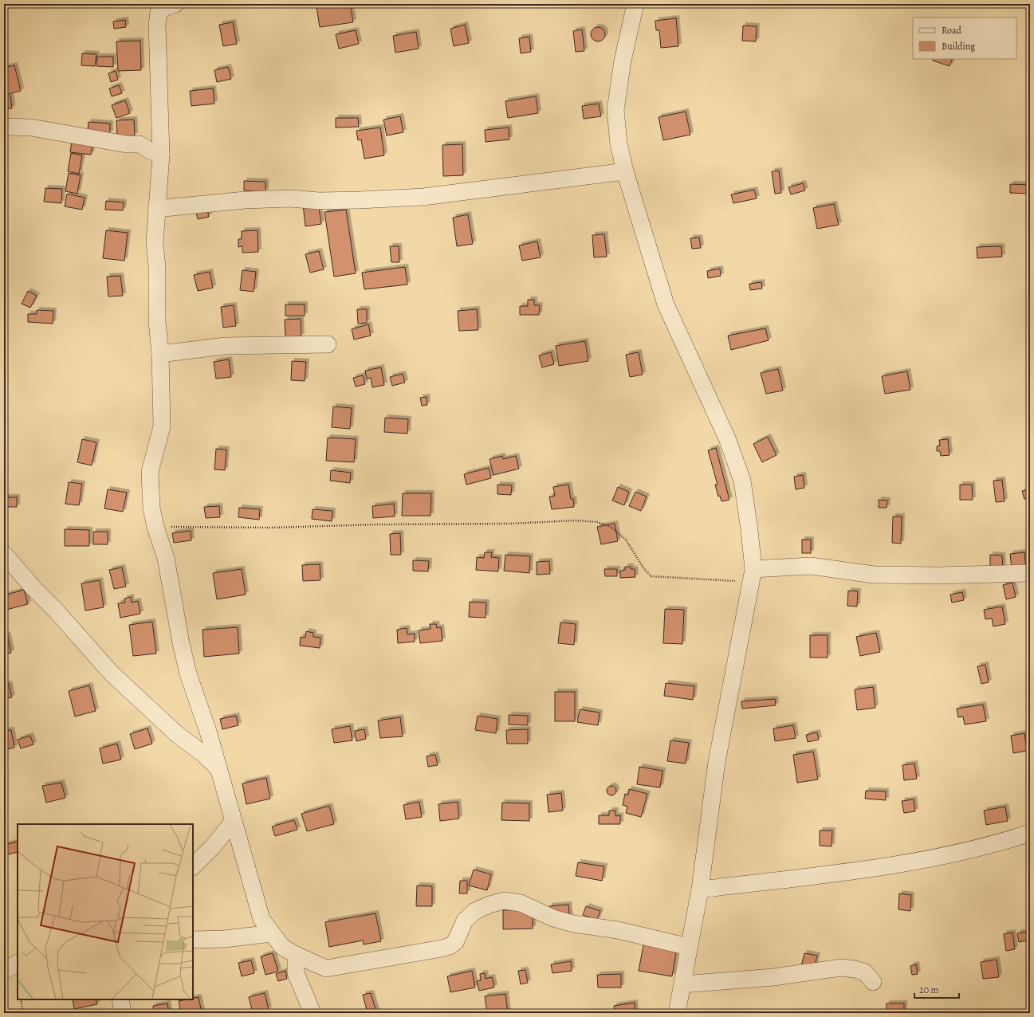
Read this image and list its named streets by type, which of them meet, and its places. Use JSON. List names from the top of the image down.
{
  "legend": ["Road", "Building"],
  "scale_bar": "20 m"
}
